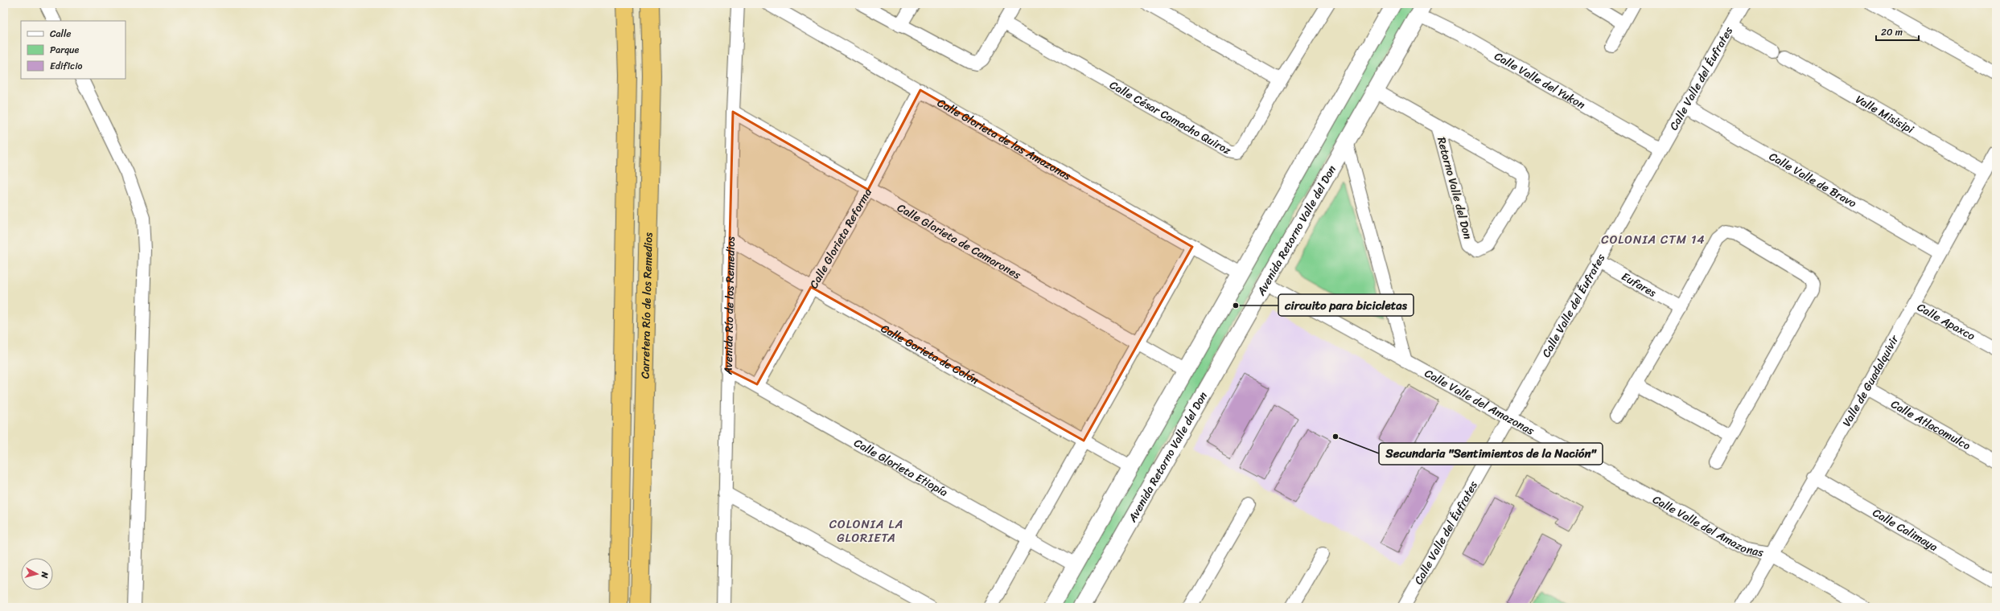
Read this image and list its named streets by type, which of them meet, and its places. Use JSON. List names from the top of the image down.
{
  "streets": {
    "highway": ["Carretera Río de los Remedios"],
    "street": [
      "Calle Valle del Éufrates",
      "Calle Valle del Yukon",
      "Valle Misisipi",
      "Calle César Camacho Quiroz",
      "Calle Glorieta de las Amazonas",
      "Calle Valle de Bravo",
      "Retorno Valle del Don",
      "Avenida Retorno Valle del Don",
      "Calle Glorieta Reforma",
      "Calle Glorieta de Camarones",
      "Eufares",
      "Avenida Río de los Remedios",
      "Calle Apaxco",
      "Calle Gorieta de Colón",
      "Valle de Guadalquivir",
      "Calle Valle del Amazonas",
      "Calle Atlacomulco",
      "Calle Glorieta Etiopía",
      "Calle Calimaya"
    ]
  },
  "crossings": [
    ["Calle Valle del Éufrates", "Calle Valle del Yukon"],
    ["Calle Valle del Éufrates", "Calle Valle de Bravo"],
    ["Calle Valle del Éufrates", "Eufares"],
    ["Calle Valle del Éufrates", "Calle Valle del Amazonas"],
    ["Calle Valle del Yukon", "Avenida Retorno Valle del Don"],
    ["Valle Misisipi", "Valle de Guadalquivir"],
    ["Calle Glorieta de las Amazonas", "Calle Glorieta Reforma"],
    ["Calle Valle de Bravo", "Valle de Guadalquivir"],
    ["Retorno Valle del Don", "Avenida Retorno Valle del Don"],
    ["Avenida Retorno Valle del Don", "Calle Valle del Amazonas"],
    ["Calle Glorieta Reforma", "Calle Glorieta de Camarones"],
    ["Calle Glorieta Reforma", "Calle Gorieta de Colón"],
    ["Calle Glorieta Reforma", "Calle Glorieta Etiopía"],
    ["Calle Glorieta de Camarones", "Avenida Río de los Remedios"],
    ["Avenida Río de los Remedios", "Calle Gorieta de Colón"],
    ["Avenida Río de los Remedios", "Calle Glorieta Etiopía"],
    ["Calle Apaxco", "Valle de Guadalquivir"],
    ["Valle de Guadalquivir", "Calle Valle del Amazonas"],
    ["Valle de Guadalquivir", "Calle Atlacomulco"],
    ["Valle de Guadalquivir", "Calle Calimaya"]
  ],
  "districts": ["COLONIA CTM 14", "COLONIA LA GLORIETA"],
  "places": ["circuito para bicicletas", "Secundaria \"Sentimientos de la Nación\""],
  "legend": ["Calle", "Parque", "Edificio"],
  "scale_bar": "20 m",
  "north": "right"
}
